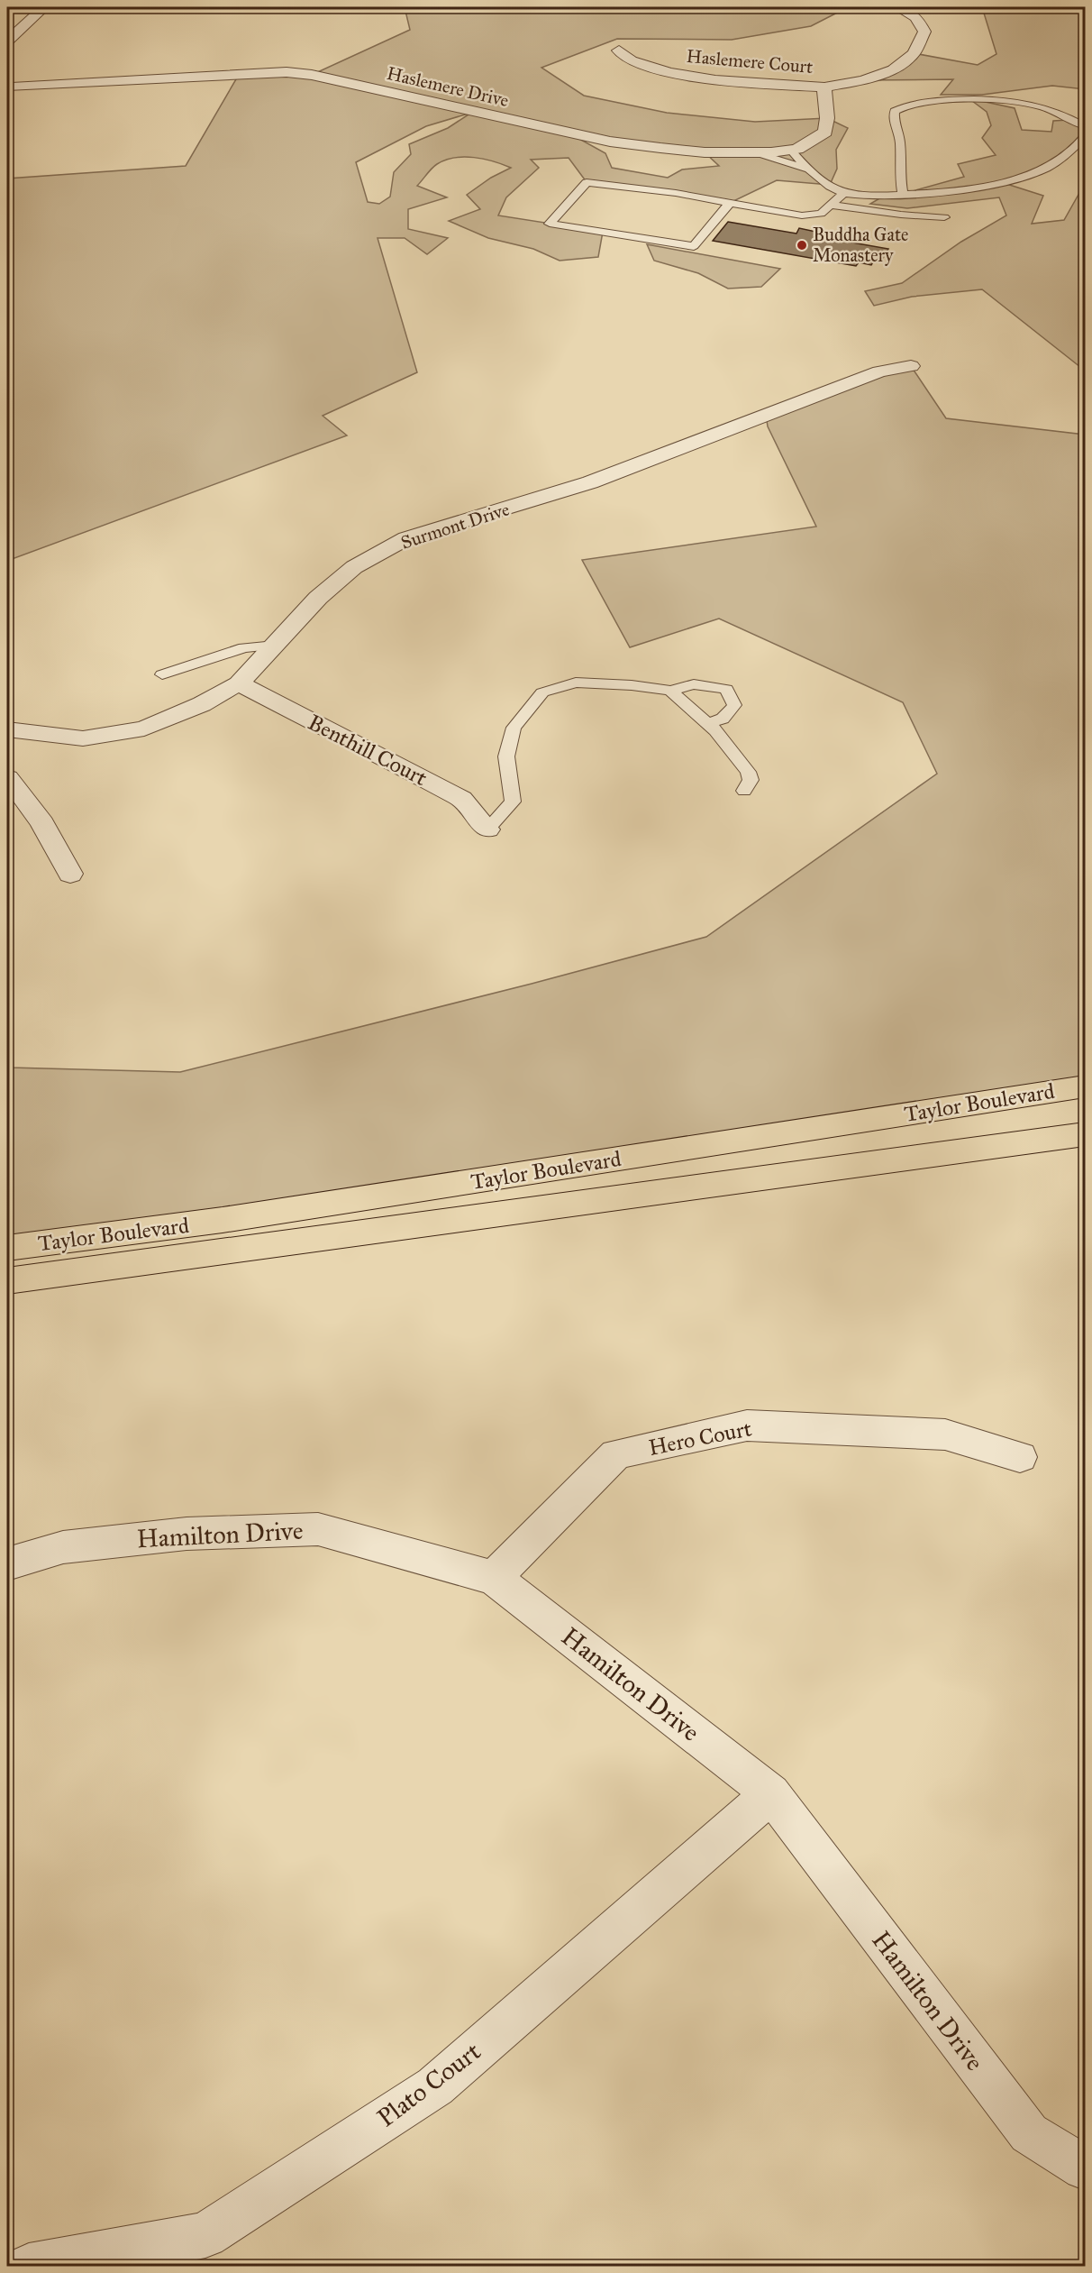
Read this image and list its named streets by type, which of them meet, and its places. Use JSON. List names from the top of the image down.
{
  "streets": {
    "main road": ["Taylor Boulevard"],
    "street": [
      "Haslemere Court",
      "Haslemere Drive",
      "Surmont Drive",
      "Benthill Court",
      "Hero Court",
      "Hamilton Drive",
      "Plato Court"
    ]
  },
  "crossings": [
    ["Haslemere Court", "Haslemere Drive"],
    ["Surmont Drive", "Benthill Court"],
    ["Hero Court", "Hamilton Drive"],
    ["Hamilton Drive", "Plato Court"]
  ],
  "places": ["Buddha Gate Monastery"]
}
